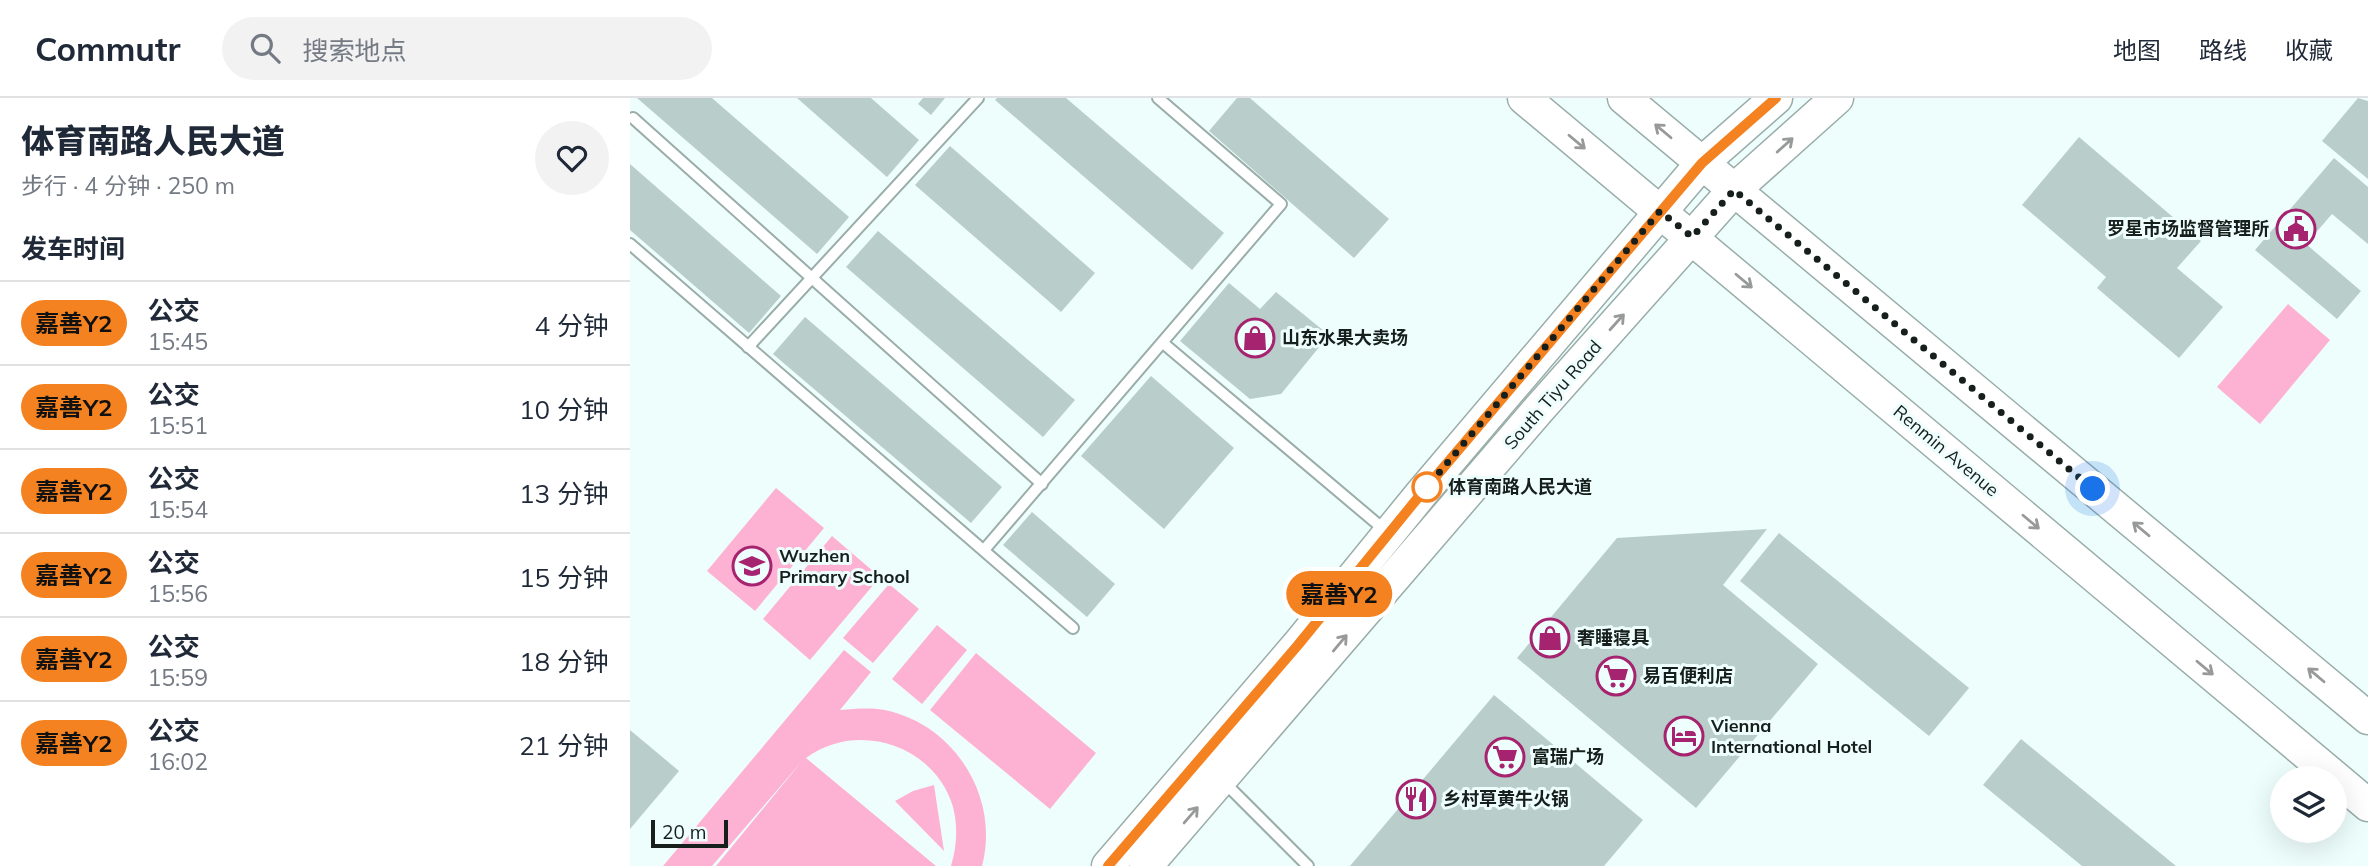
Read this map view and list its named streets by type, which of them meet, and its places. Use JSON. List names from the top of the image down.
{
  "streets": {
    "main road": ["South Tiyu Road", "Renmin Avenue"]
  },
  "crossings": [
    ["South Tiyu Road", "Renmin Avenue"]
  ],
  "places": {
    "public building": ["罗星市场监督管理所"],
    "shop": ["山东水果大卖场", "奢睡寝具"],
    "other": ["体育南路人民大道"],
    "school or university": ["Wuzhen Primary School"],
    "supermarket": ["易百便利店", "富瑞广场"],
    "hotel": ["Vienna International Hotel"],
    "restaurant": ["乡村草黄牛火锅"]
  },
  "lines": ["bus line 嘉善Y2"],
  "scale_bar": "20 m",
  "page": {
    "header": "Commutr",
    "search": "搜索地点",
    "nav": ["地图", "路线", "收藏"],
    "heading": [
      ["体育南路人民大道", "步行 · 4 分钟 · 250 m"],
      "发车时间"
    ],
    "on_map": "嘉善Y2",
    "list": [
      {
        "mark": "嘉善Y2",
        "name": "公交",
        "note": "15:45",
        "value": "4 分钟"
      },
      {
        "mark": "嘉善Y2",
        "name": "公交",
        "note": "15:51",
        "value": "10 分钟"
      },
      {
        "mark": "嘉善Y2",
        "name": "公交",
        "note": "15:54",
        "value": "13 分钟"
      },
      {
        "mark": "嘉善Y2",
        "name": "公交",
        "note": "15:56",
        "value": "15 分钟"
      },
      {
        "mark": "嘉善Y2",
        "name": "公交",
        "note": "15:59",
        "value": "18 分钟"
      },
      {
        "mark": "嘉善Y2",
        "name": "公交",
        "note": "16:02",
        "value": "21 分钟"
      }
    ],
    "scale": "20 m"
  }
}
